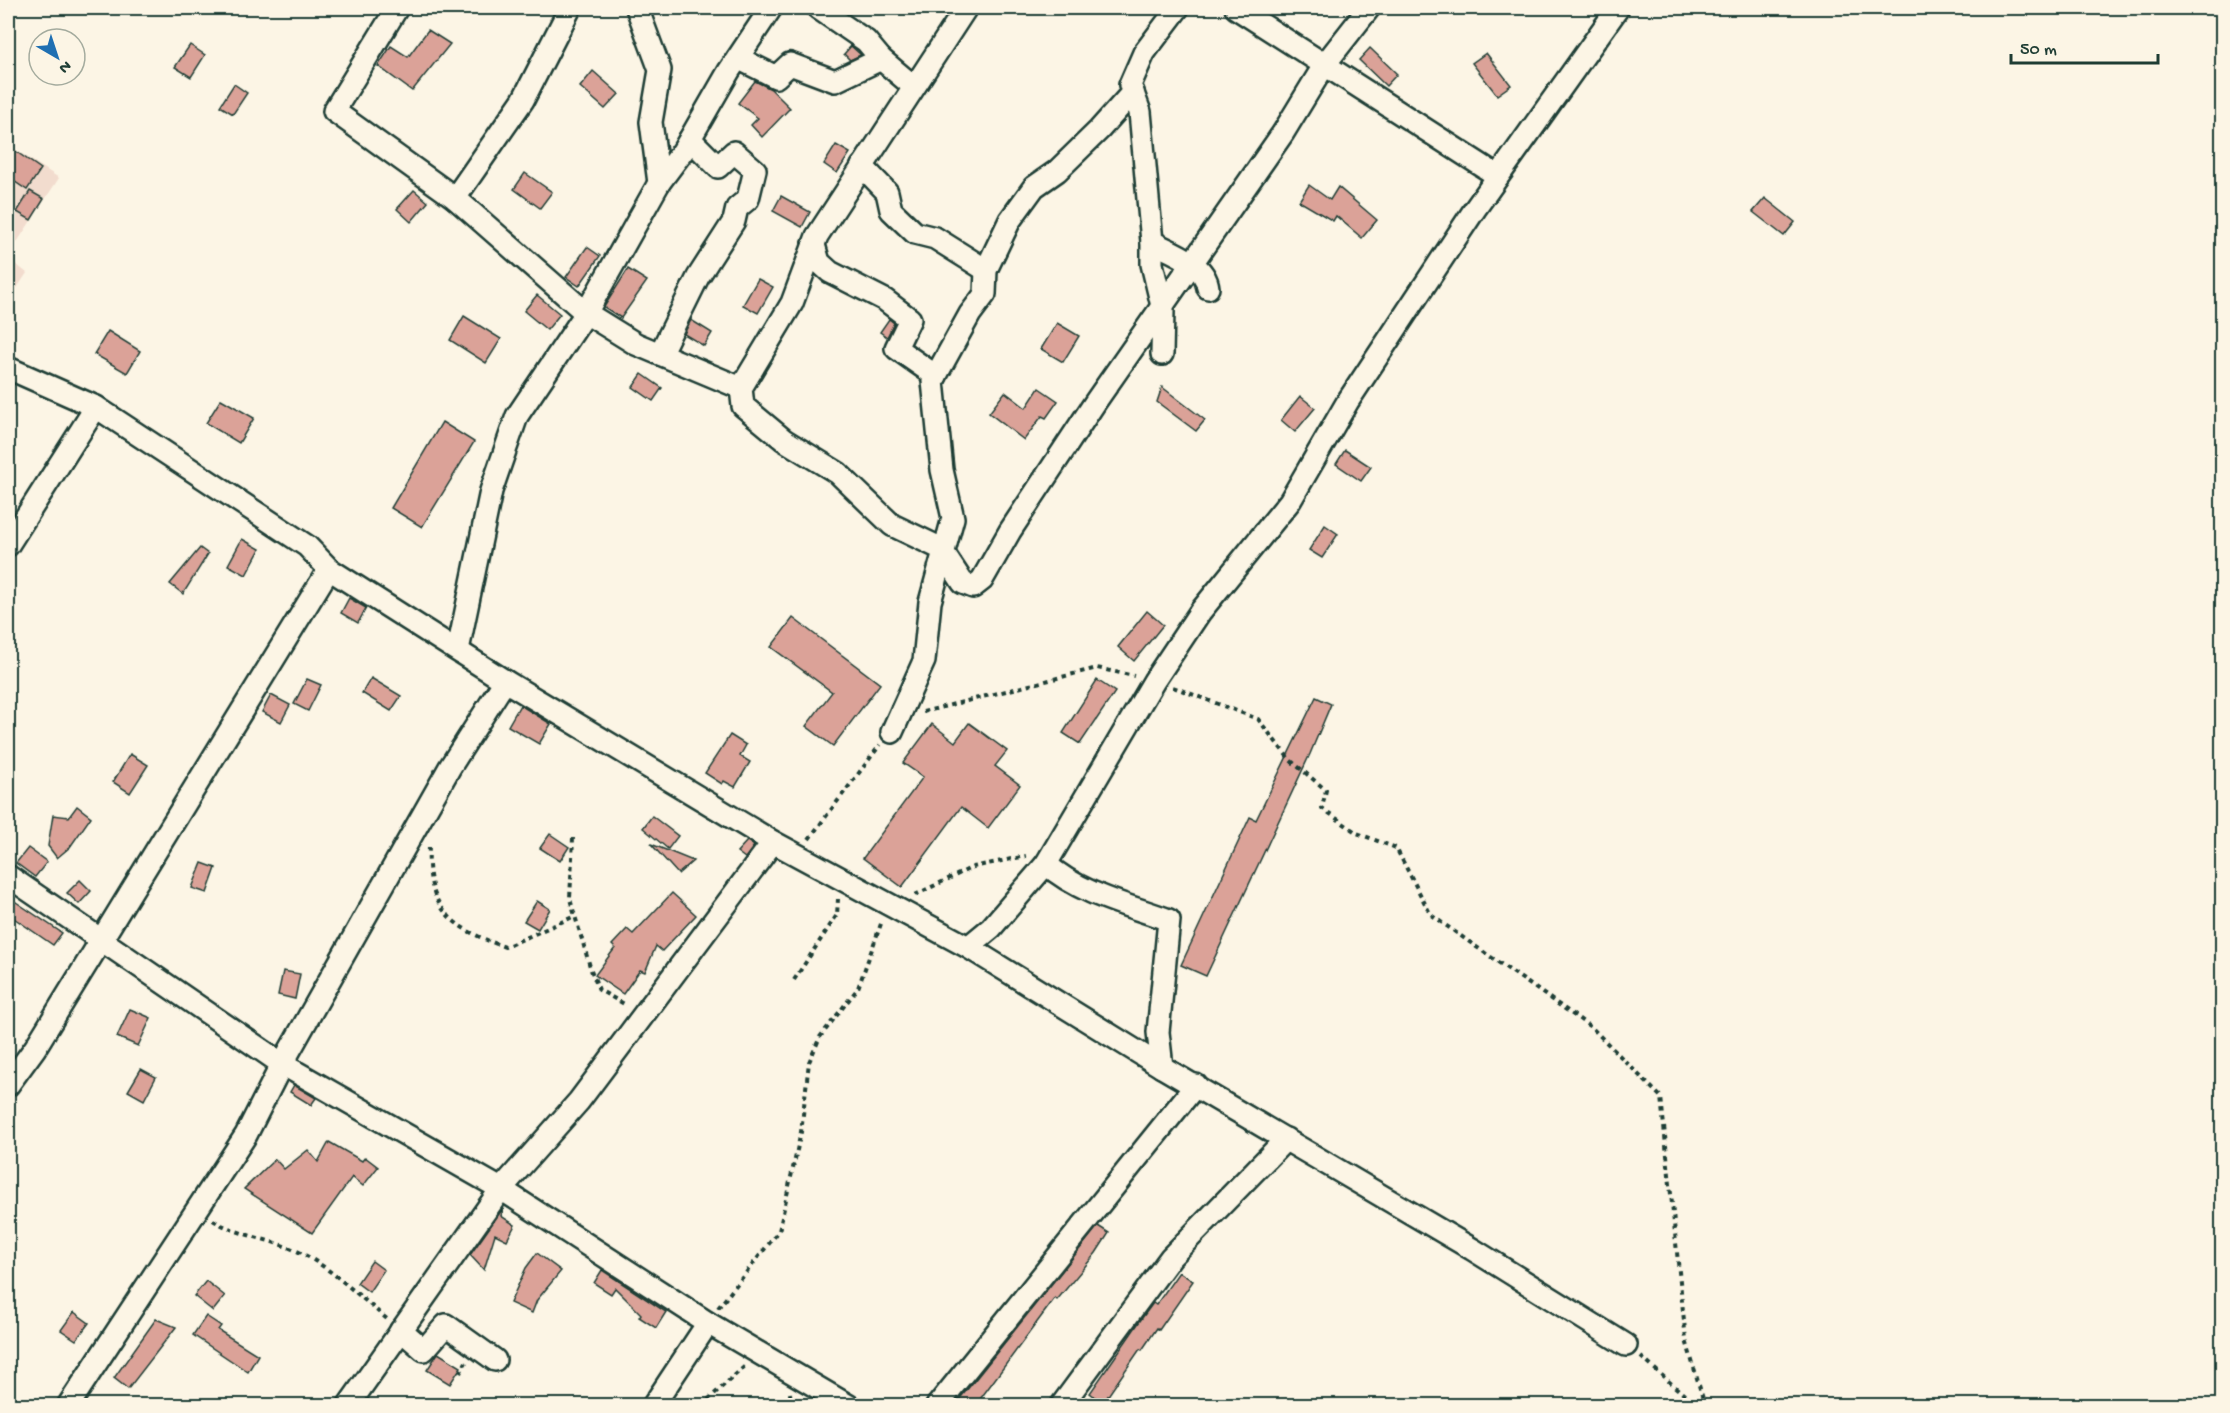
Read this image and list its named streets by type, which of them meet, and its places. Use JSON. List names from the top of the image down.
{
  "scale_bar": "50 m",
  "north": "bottom right"
}
